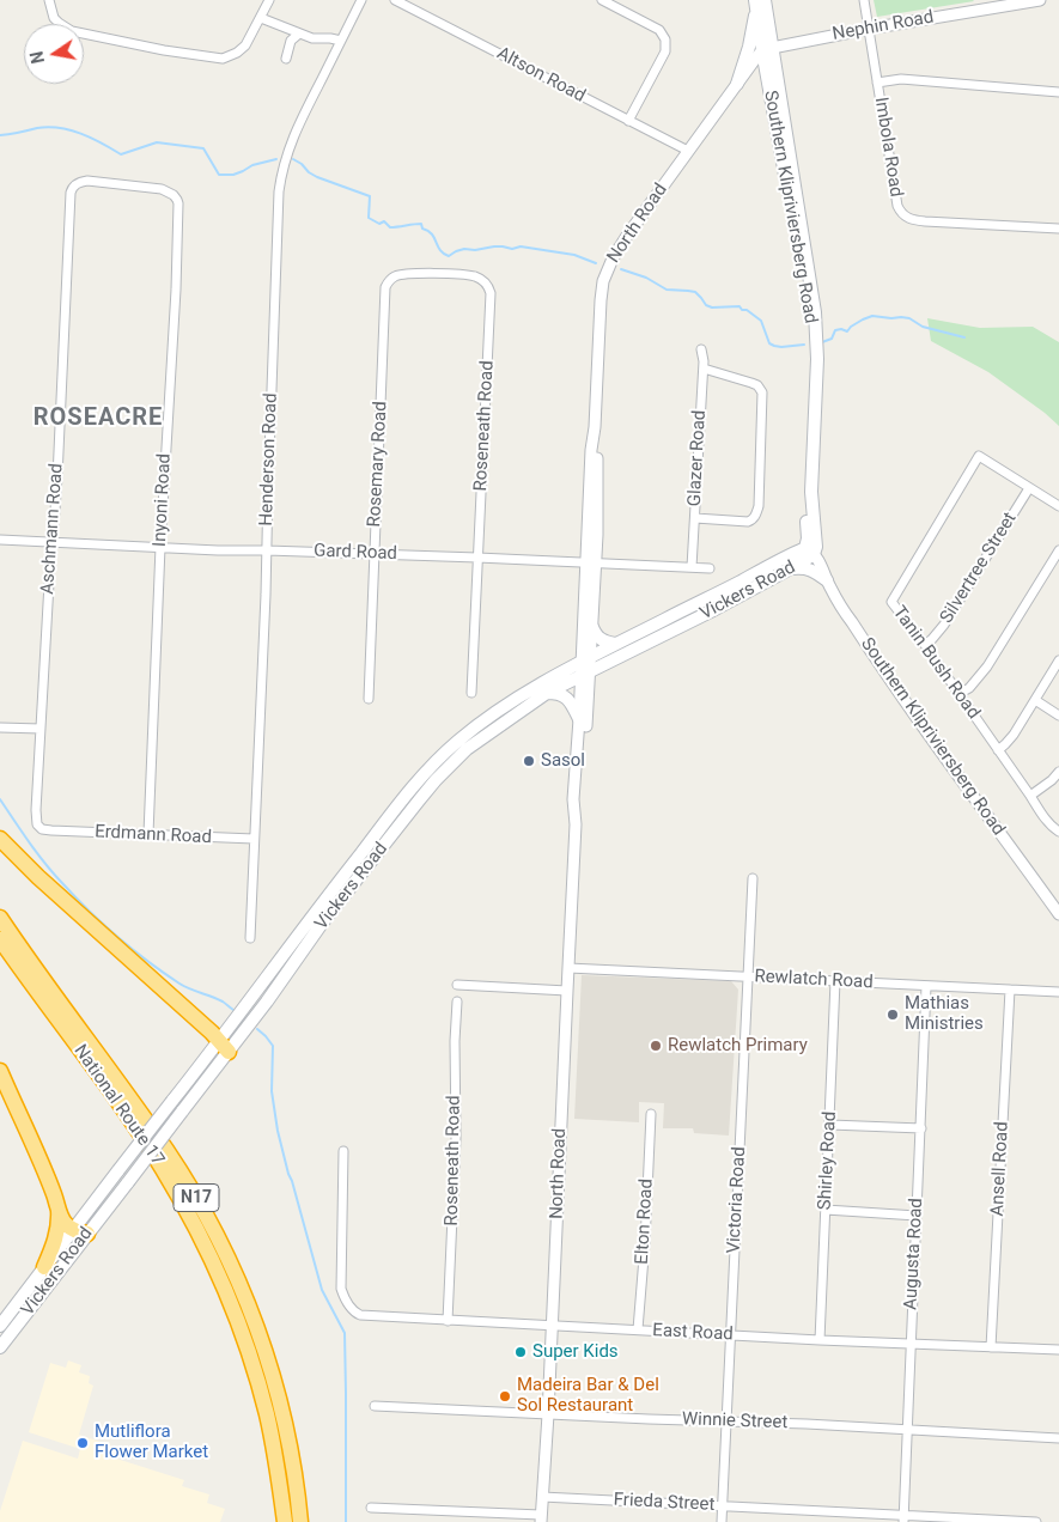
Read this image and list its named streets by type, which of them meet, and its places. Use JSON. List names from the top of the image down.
{
  "streets": {
    "highway": ["National Route 17", "N17"],
    "main road": ["Southern Klipriviersberg Road", "Vickers Road"],
    "street": [
      "Nephin Road",
      "Altson Road",
      "Imbola Road",
      "North Road",
      "Roseneath Road",
      "Glazer Road",
      "Henderson Road",
      "Rosemary Road",
      "Inyoni Road",
      "Aschmann Road",
      "Gard Road",
      "Silvertree Street",
      "Tanin Bush Road",
      "Erdmann Road",
      "Rewlatch Road",
      "Shirley Road",
      "Ansell Road",
      "Victoria Road",
      "Elton Road",
      "Augusta Road",
      "East Road",
      "Winnie Street",
      "Frieda Street"
    ]
  },
  "crossings": [
    ["Nephin Road", "Imbola Road"],
    ["Nephin Road", "Southern Klipriviersberg Road"],
    ["Nephin Road", "North Road"],
    ["Altson Road", "North Road"],
    ["Southern Klipriviersberg Road", "North Road"],
    ["Southern Klipriviersberg Road", "Vickers Road"],
    ["North Road", "Gard Road"],
    ["North Road", "Vickers Road"],
    ["North Road", "Rewlatch Road"],
    ["North Road", "East Road"],
    ["North Road", "Winnie Street"],
    ["North Road", "Frieda Street"],
    ["Roseneath Road", "Rosemary Road"],
    ["Roseneath Road", "Gard Road"],
    ["Roseneath Road", "East Road"],
    ["Glazer Road", "Gard Road"],
    ["Henderson Road", "Gard Road"],
    ["Henderson Road", "Erdmann Road"],
    ["Rosemary Road", "Gard Road"],
    ["Inyoni Road", "Aschmann Road"],
    ["Inyoni Road", "Gard Road"],
    ["Inyoni Road", "Erdmann Road"],
    ["Aschmann Road", "Gard Road"],
    ["Aschmann Road", "Erdmann Road"],
    ["Silvertree Street", "Tanin Bush Road"],
    ["Rewlatch Road", "Shirley Road"],
    ["Rewlatch Road", "Ansell Road"],
    ["Rewlatch Road", "Victoria Road"],
    ["Rewlatch Road", "Augusta Road"],
    ["Shirley Road", "East Road"],
    ["Ansell Road", "East Road"],
    ["Victoria Road", "East Road"],
    ["Victoria Road", "Winnie Street"],
    ["Victoria Road", "Frieda Street"],
    ["Elton Road", "East Road"],
    ["Augusta Road", "East Road"],
    ["Augusta Road", "Winnie Street"],
    ["Augusta Road", "Frieda Street"]
  ],
  "districts": ["ROSEACRE"],
  "places": [
    "Sasol",
    "Mathias Ministries",
    "Rewlatch Primary",
    "Super Kids",
    "Madeira Bar & Del Sol Restaurant",
    "Mutliflora Flower Market"
  ],
  "north": "left"
}
